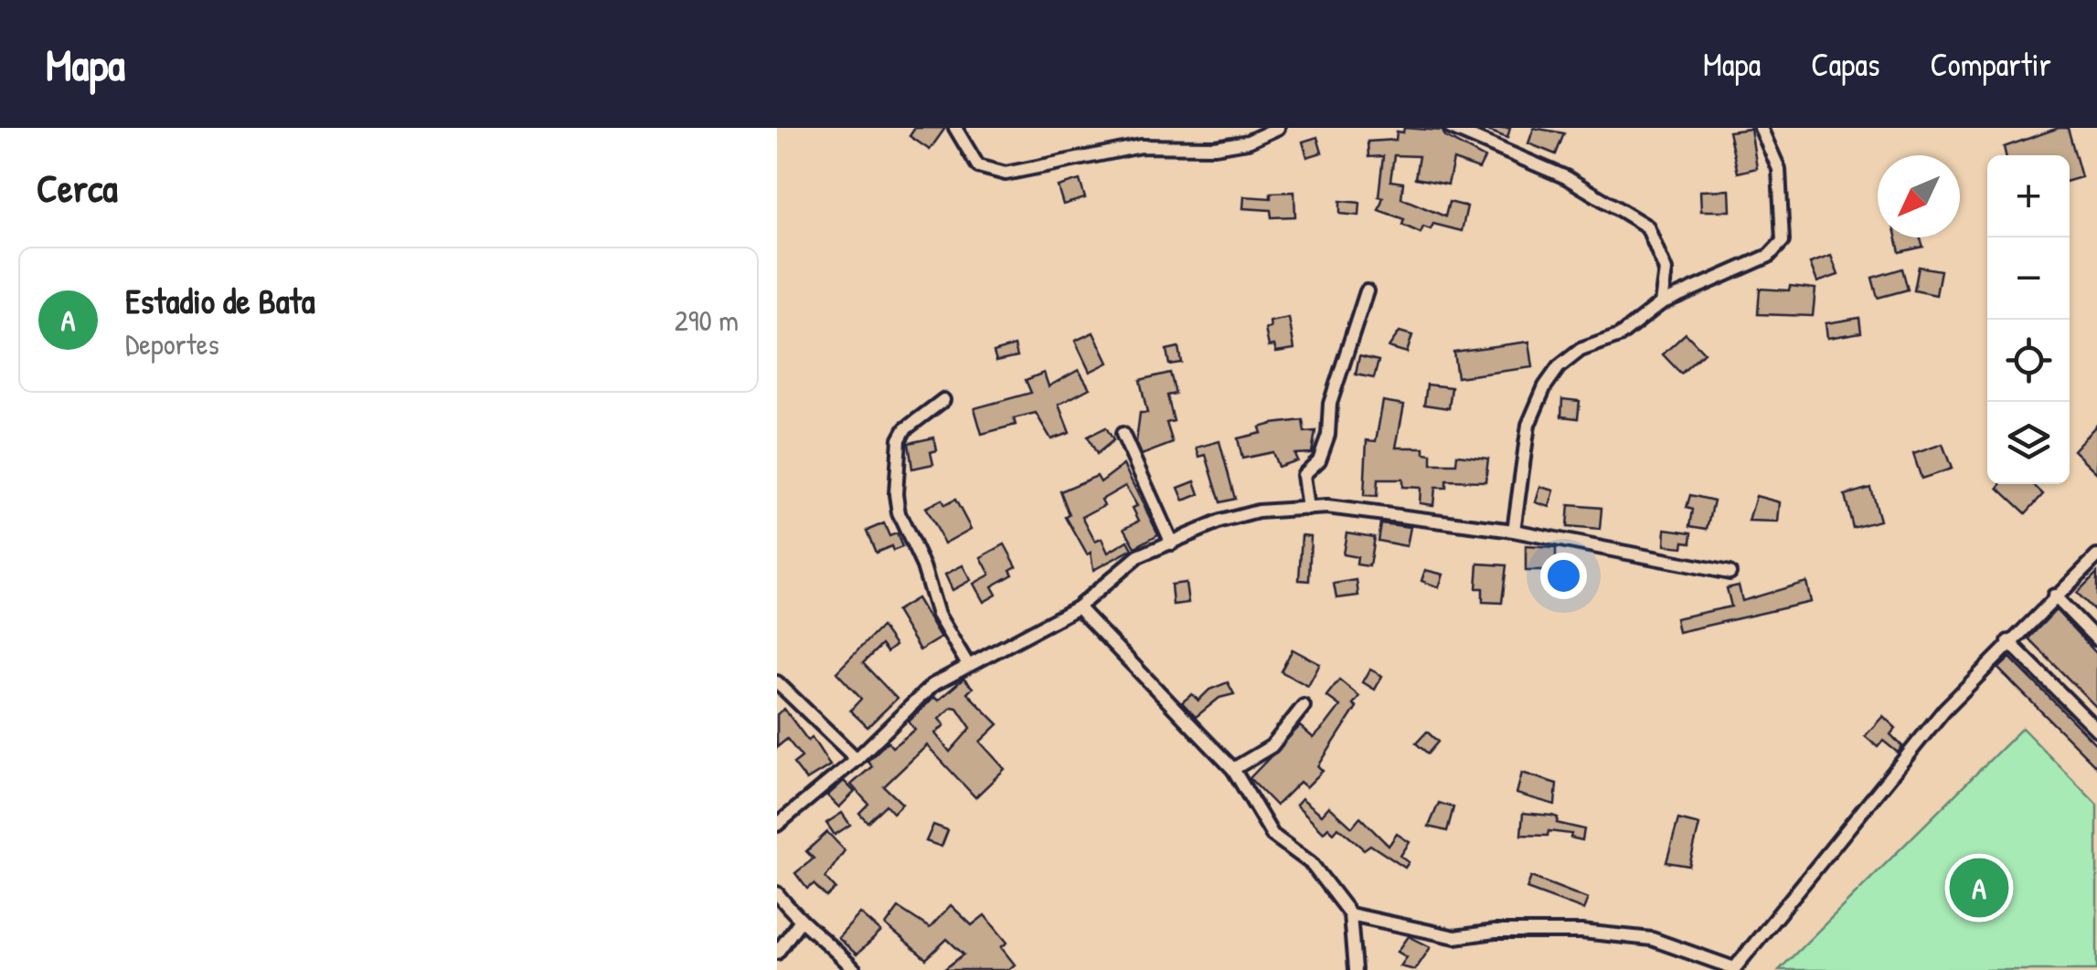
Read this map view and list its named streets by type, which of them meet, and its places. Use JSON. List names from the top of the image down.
{
  "north": "bottom left",
  "page": {
    "header": "Mapa",
    "nav": ["Mapa", "Capas", "Compartir"],
    "heading": "Cerca",
    "map_buttons": ["+", "−"],
    "list": [
      {
        "mark": "A",
        "name": "Estadio de Bata",
        "note": "Deportes",
        "value": "290 m"
      }
    ],
    "pins": "A"
  }
}
